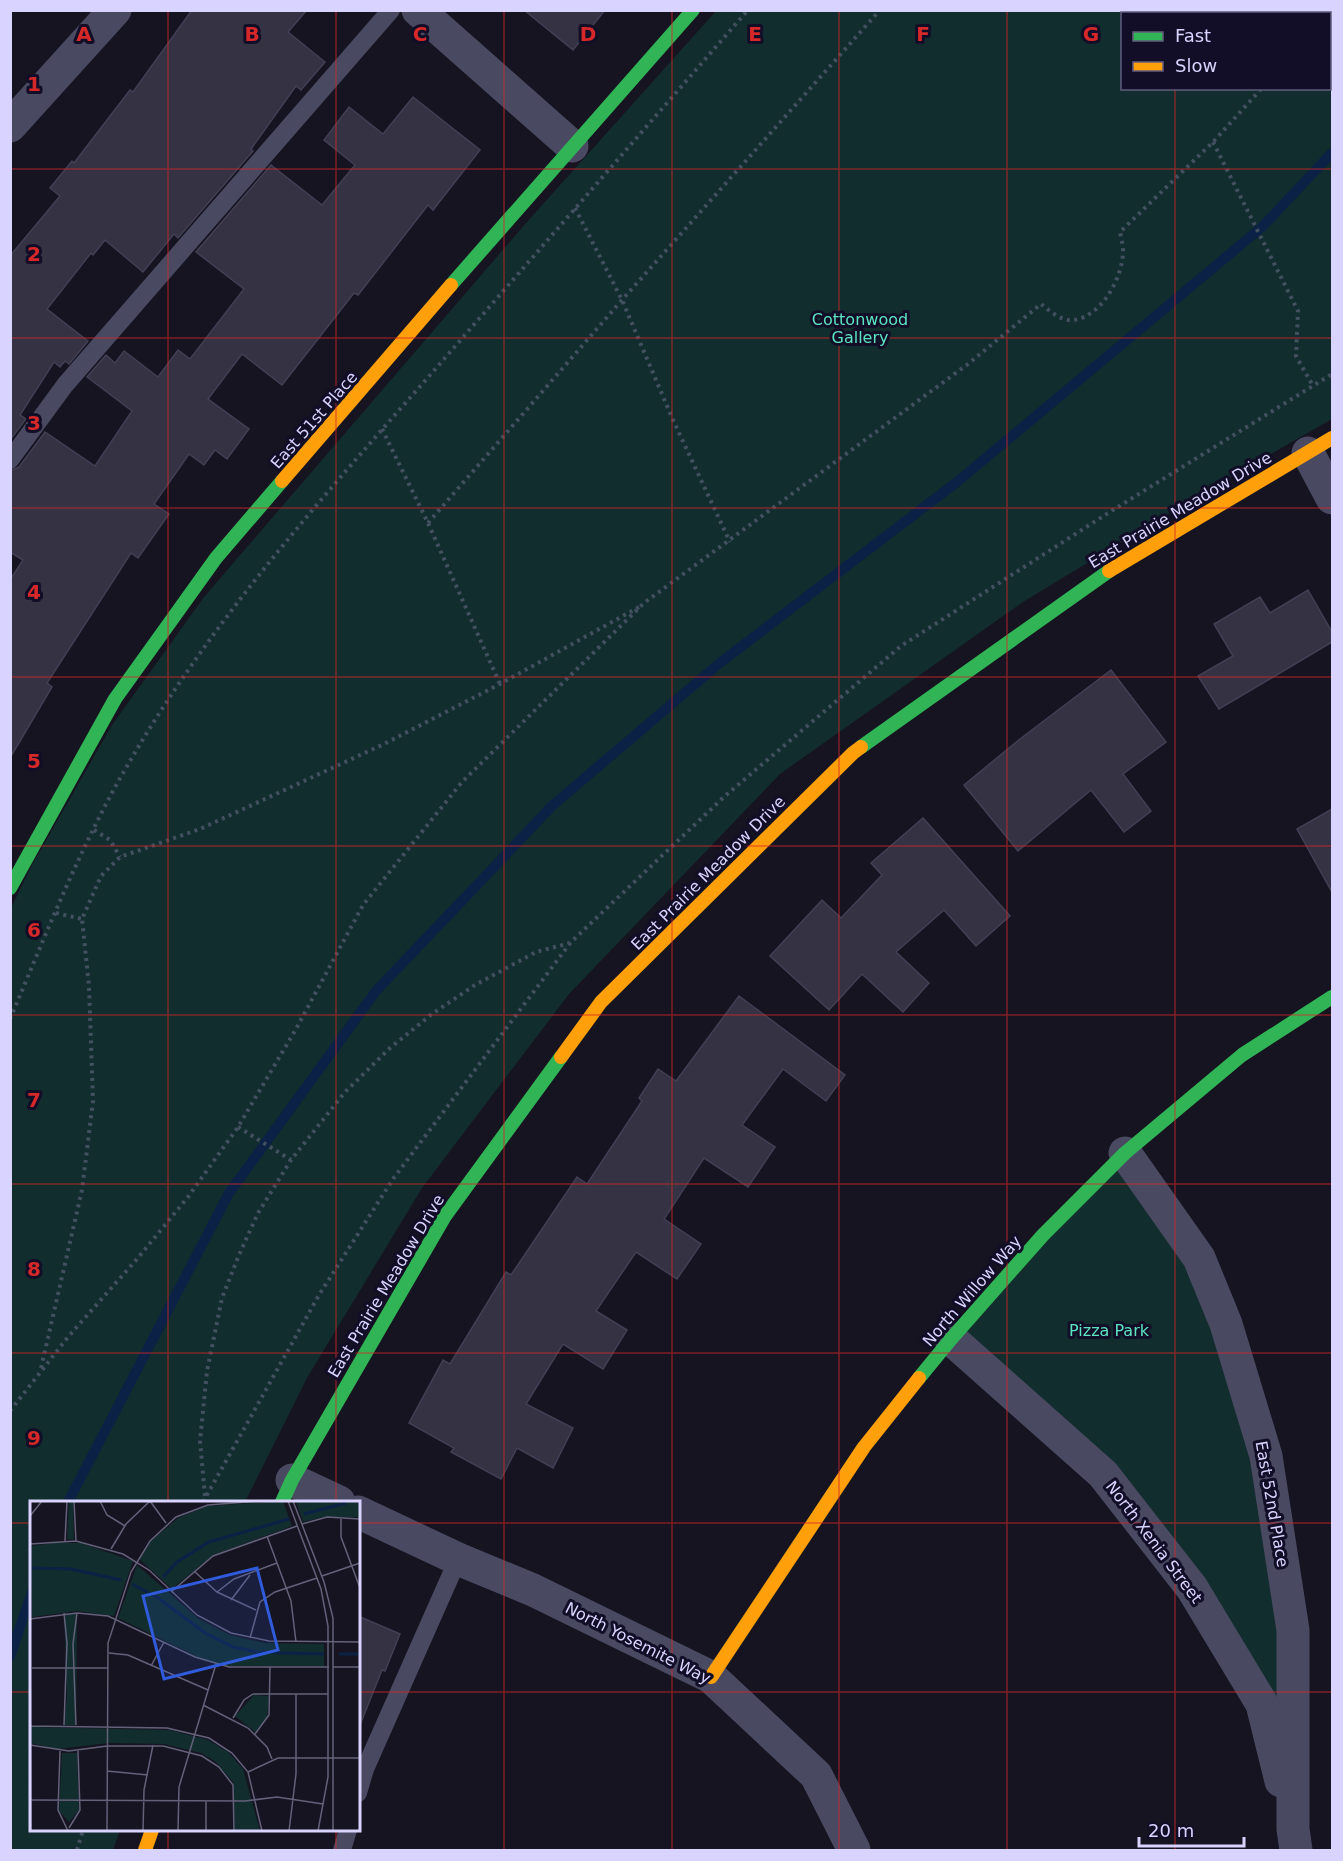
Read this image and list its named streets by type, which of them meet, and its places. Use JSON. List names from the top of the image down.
{
  "streets": {
    "street": [
      "East 51st Place",
      "East Prairie Meadow Drive",
      "North Willow Way",
      "East 52nd Place",
      "North Xenia Street",
      "North Yosemite Way"
    ]
  },
  "crossings": [
    ["North Willow Way", "East 52nd Place"],
    ["North Willow Way", "North Xenia Street"],
    ["North Willow Way", "North Yosemite Way"],
    ["East 52nd Place", "North Xenia Street"]
  ],
  "parks": ["Cottonwood Gallery", "Pizza Park"],
  "legend": ["Fast", "Slow"],
  "scale_bar": "20 m",
  "grid": {
    "columns": [
      "A",
      "B",
      "C",
      "D",
      "E",
      "F",
      "G"
    ],
    "rows": [
      "1",
      "2",
      "3",
      "4",
      "5",
      "6",
      "7",
      "8",
      "9"
    ]
  }
}
